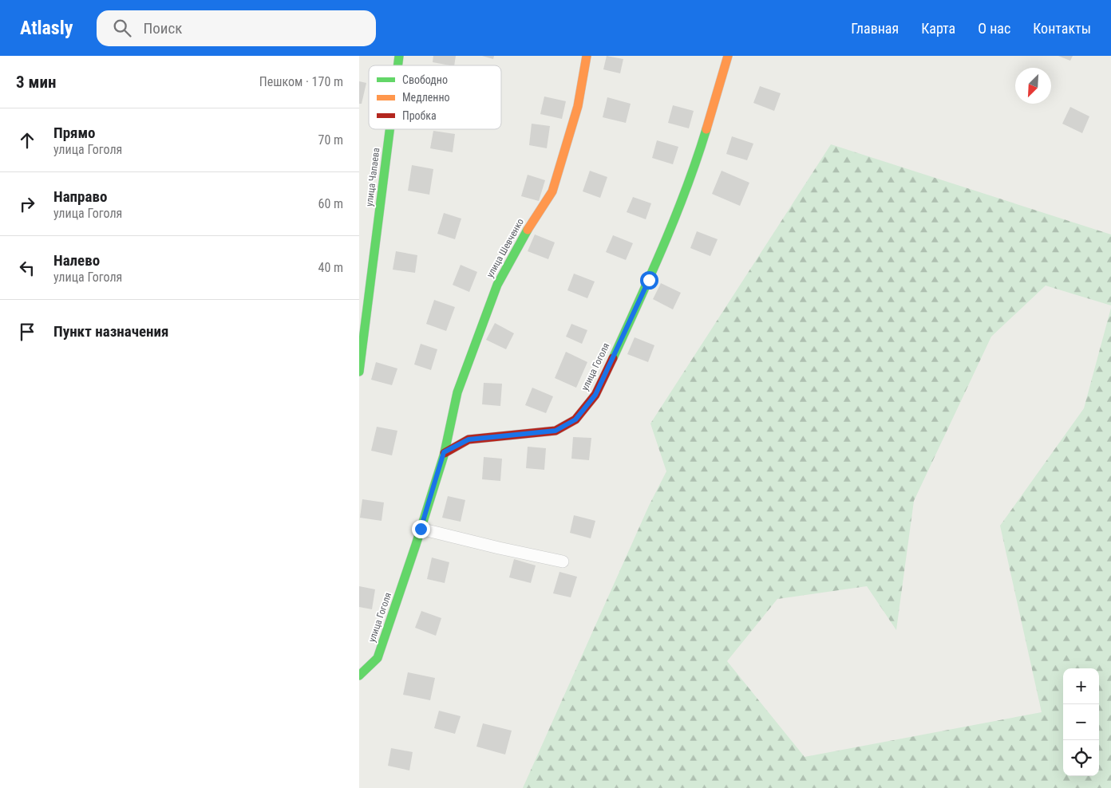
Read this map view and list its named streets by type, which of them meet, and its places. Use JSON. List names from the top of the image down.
{
  "streets": {
    "street": ["улица Чапаева", "улица Шевченко", "улица Гоголя"]
  },
  "crossings": [
    ["улица Шевченко", "улица Гоголя"]
  ],
  "legend": ["Свободно", "Медленно", "Пробка"],
  "north": "bottom left",
  "page": {
    "header": "Atlasly",
    "search": "Поиск",
    "nav": [
      "Главная",
      "Карта",
      "О нас",
      "Контакты"
    ],
    "heading": ["3 мин", "Пешком · 170 m"],
    "list": [
      ["Прямо", "улица Гоголя", "70 m"],
      ["Направо", "улица Гоголя", "60 m"],
      ["Налево", "улица Гоголя", "40 m"],
      "Пункт назначения"
    ],
    "map_buttons": ["+", "−"]
  }
}
